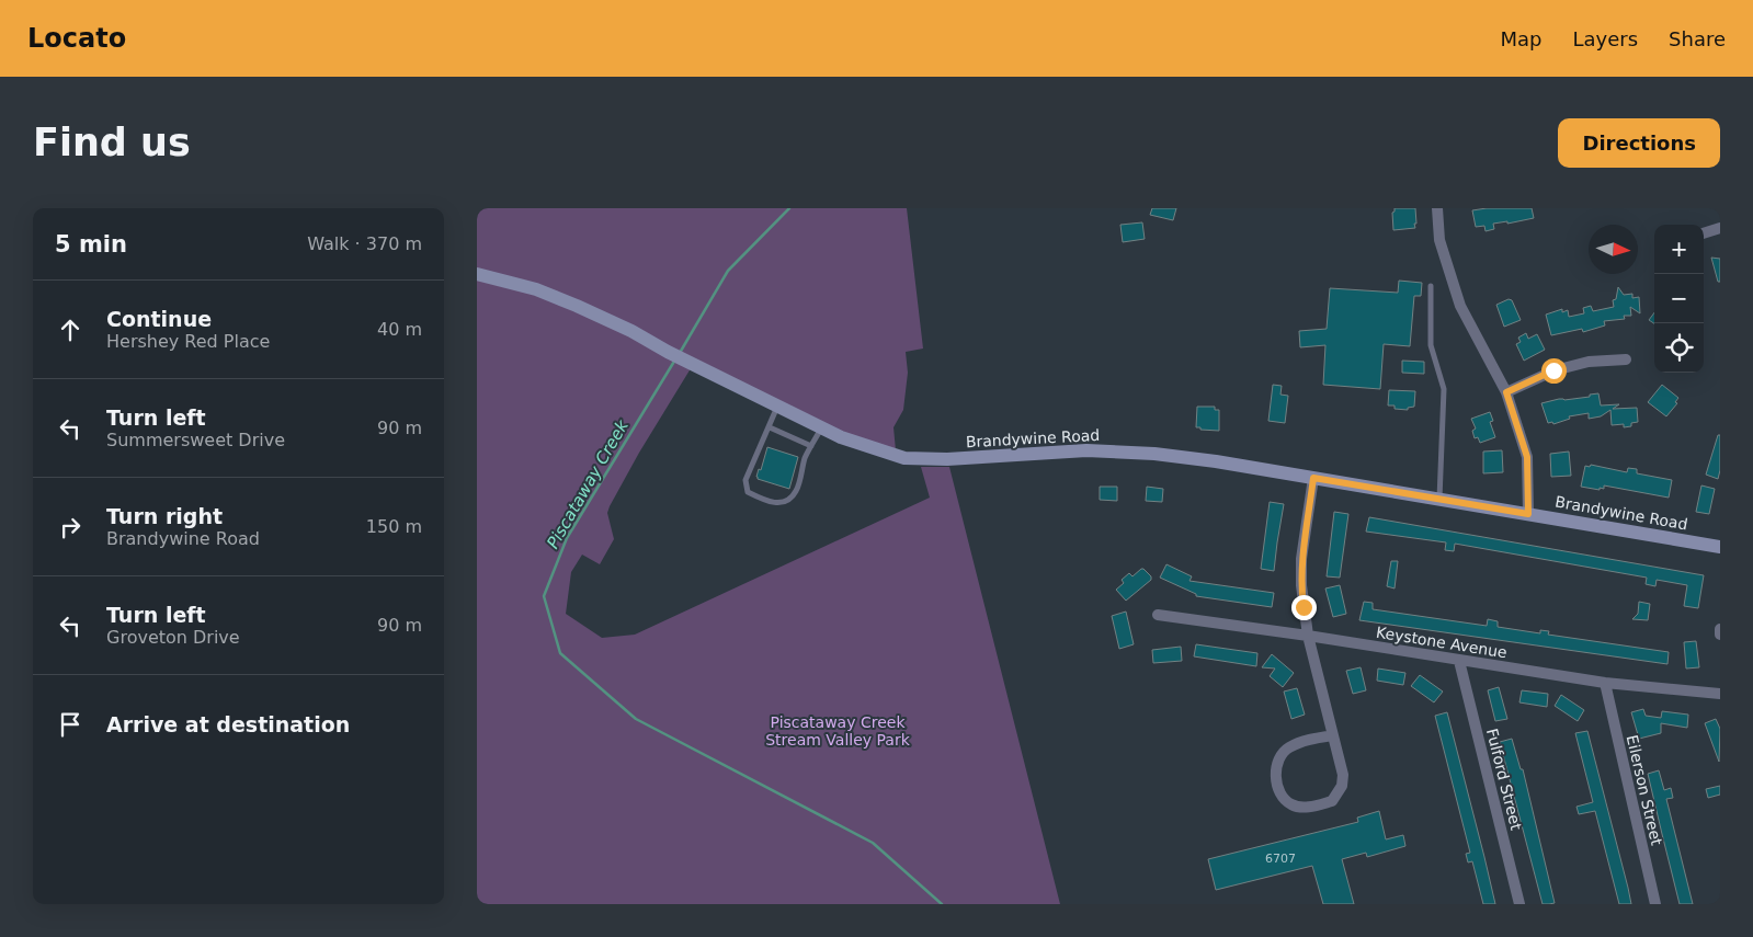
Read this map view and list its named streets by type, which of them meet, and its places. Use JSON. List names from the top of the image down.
{
  "streets": {
    "main road": ["Brandywine Road"],
    "street": ["Keystone Avenue", "Fulford Street", "Eilerson Street"]
  },
  "crossings": [
    ["Keystone Avenue", "Fulford Street"],
    ["Keystone Avenue", "Eilerson Street"]
  ],
  "water": ["Piscataway Creek"],
  "parks": ["Piscataway Creek Stream Valley Park"],
  "house_numbers": ["6707"],
  "north": "right",
  "page": {
    "header": "Locato",
    "nav": ["Map", "Layers", "Share"],
    "buttons": "Directions",
    "title": "Find us",
    "heading": ["5 min", "Walk · 370 m"],
    "map_buttons": ["+", "−"],
    "list": [
      ["Continue", "Hershey Red Place", "40 m"],
      ["Turn left", "Summersweet Drive", "90 m"],
      ["Turn right", "Brandywine Road", "150 m"],
      ["Turn left", "Groveton Drive", "90 m"],
      "Arrive at destination"
    ]
  }
}
